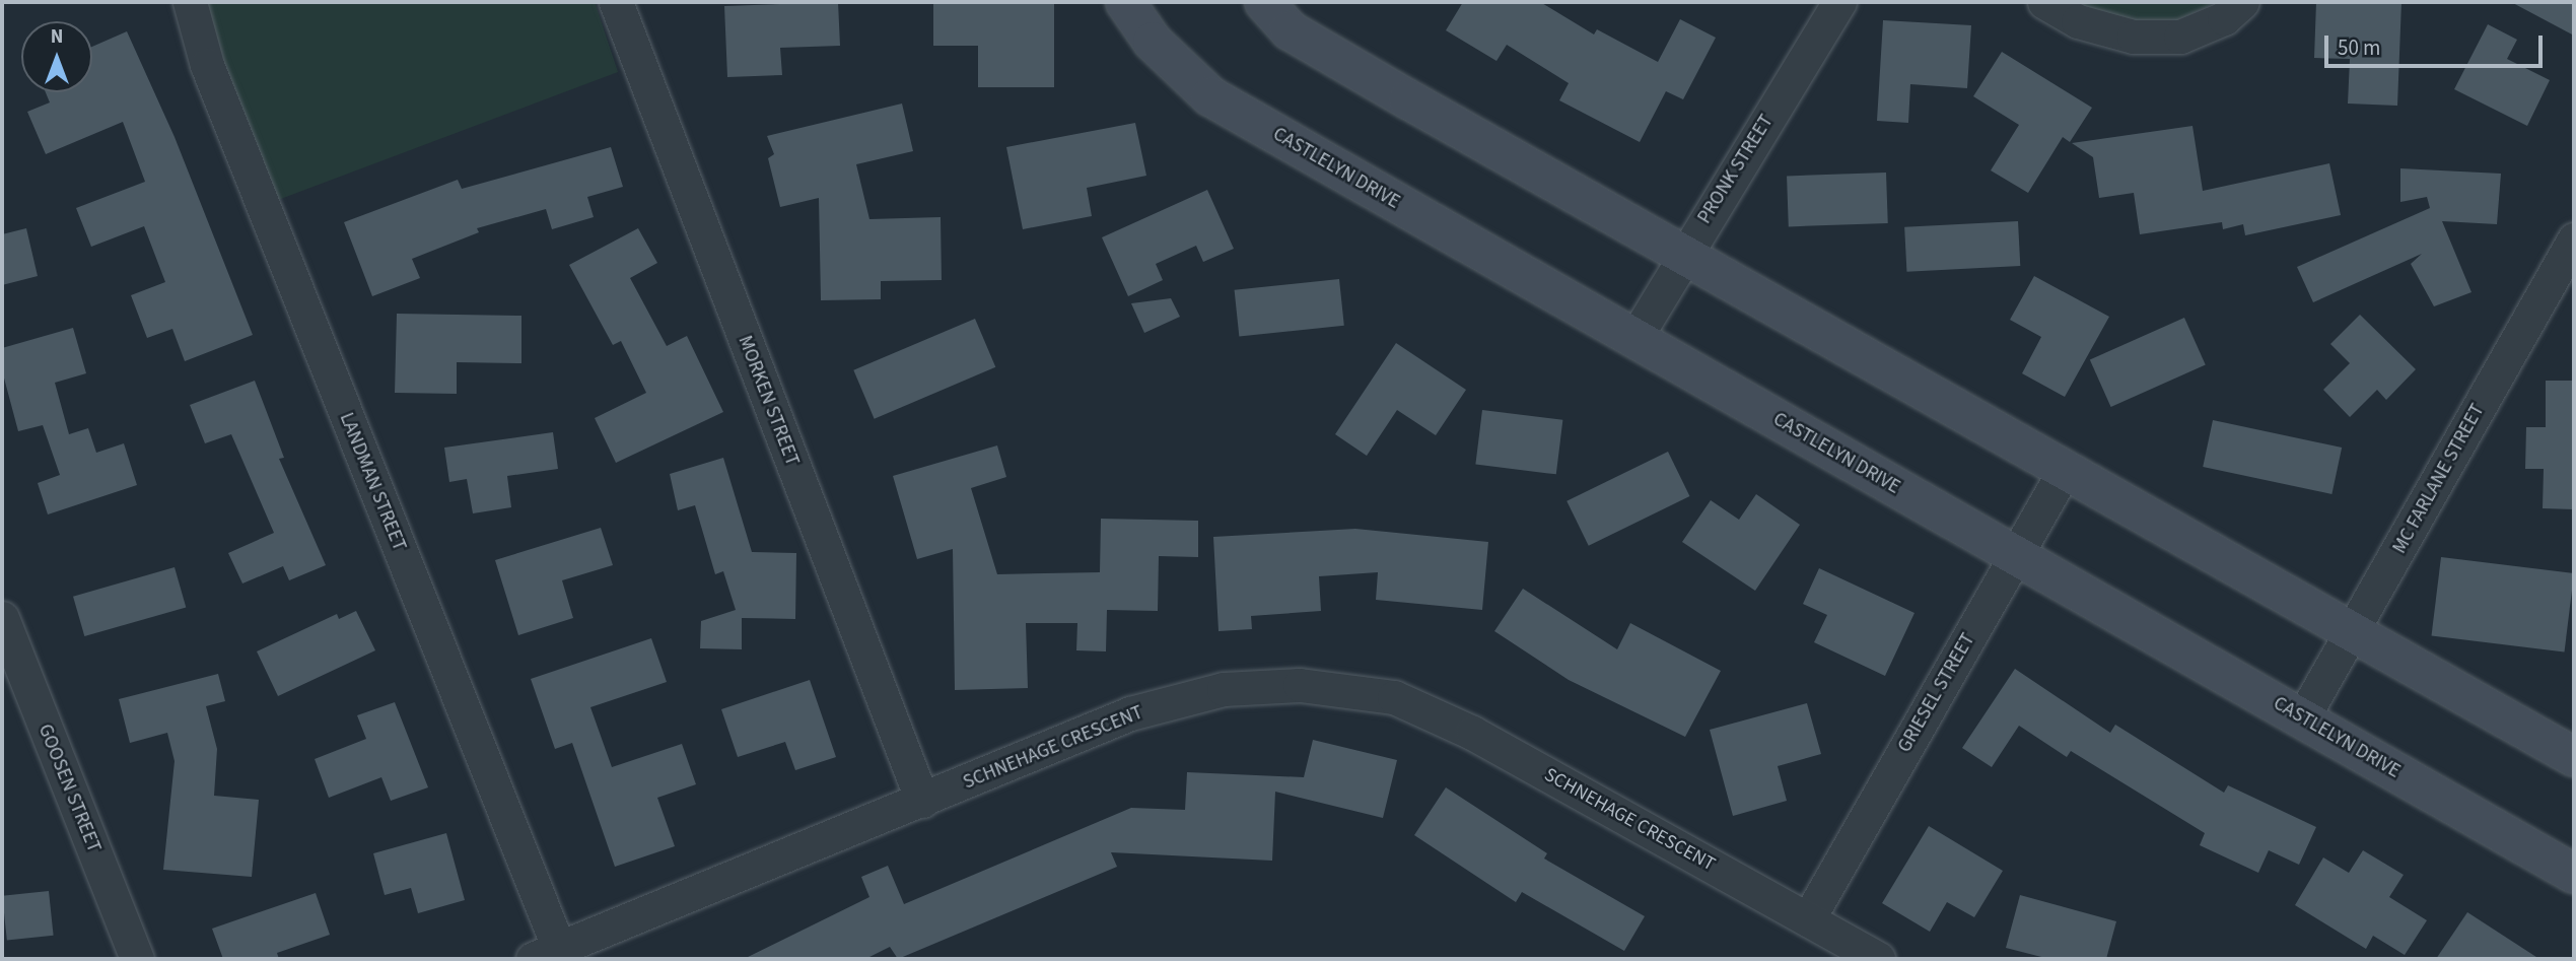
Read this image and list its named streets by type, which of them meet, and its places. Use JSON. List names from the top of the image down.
{
  "streets": {
    "street": [
      "CASTLELYN DRIVE",
      "PRONK STREET",
      "MORKEN STREET",
      "MC FARLANE STREET",
      "LANDMAN STREET",
      "GRIESEL STREET",
      "SCHNEHAGE CRESCENT",
      "GOOSEN STREET"
    ]
  },
  "crossings": [
    ["CASTLELYN DRIVE", "PRONK STREET"],
    ["CASTLELYN DRIVE", "MC FARLANE STREET"],
    ["CASTLELYN DRIVE", "GRIESEL STREET"],
    ["MORKEN STREET", "SCHNEHAGE CRESCENT"],
    ["LANDMAN STREET", "SCHNEHAGE CRESCENT"],
    ["GRIESEL STREET", "SCHNEHAGE CRESCENT"]
  ],
  "scale_bar": "50 m",
  "north": "top"
}
